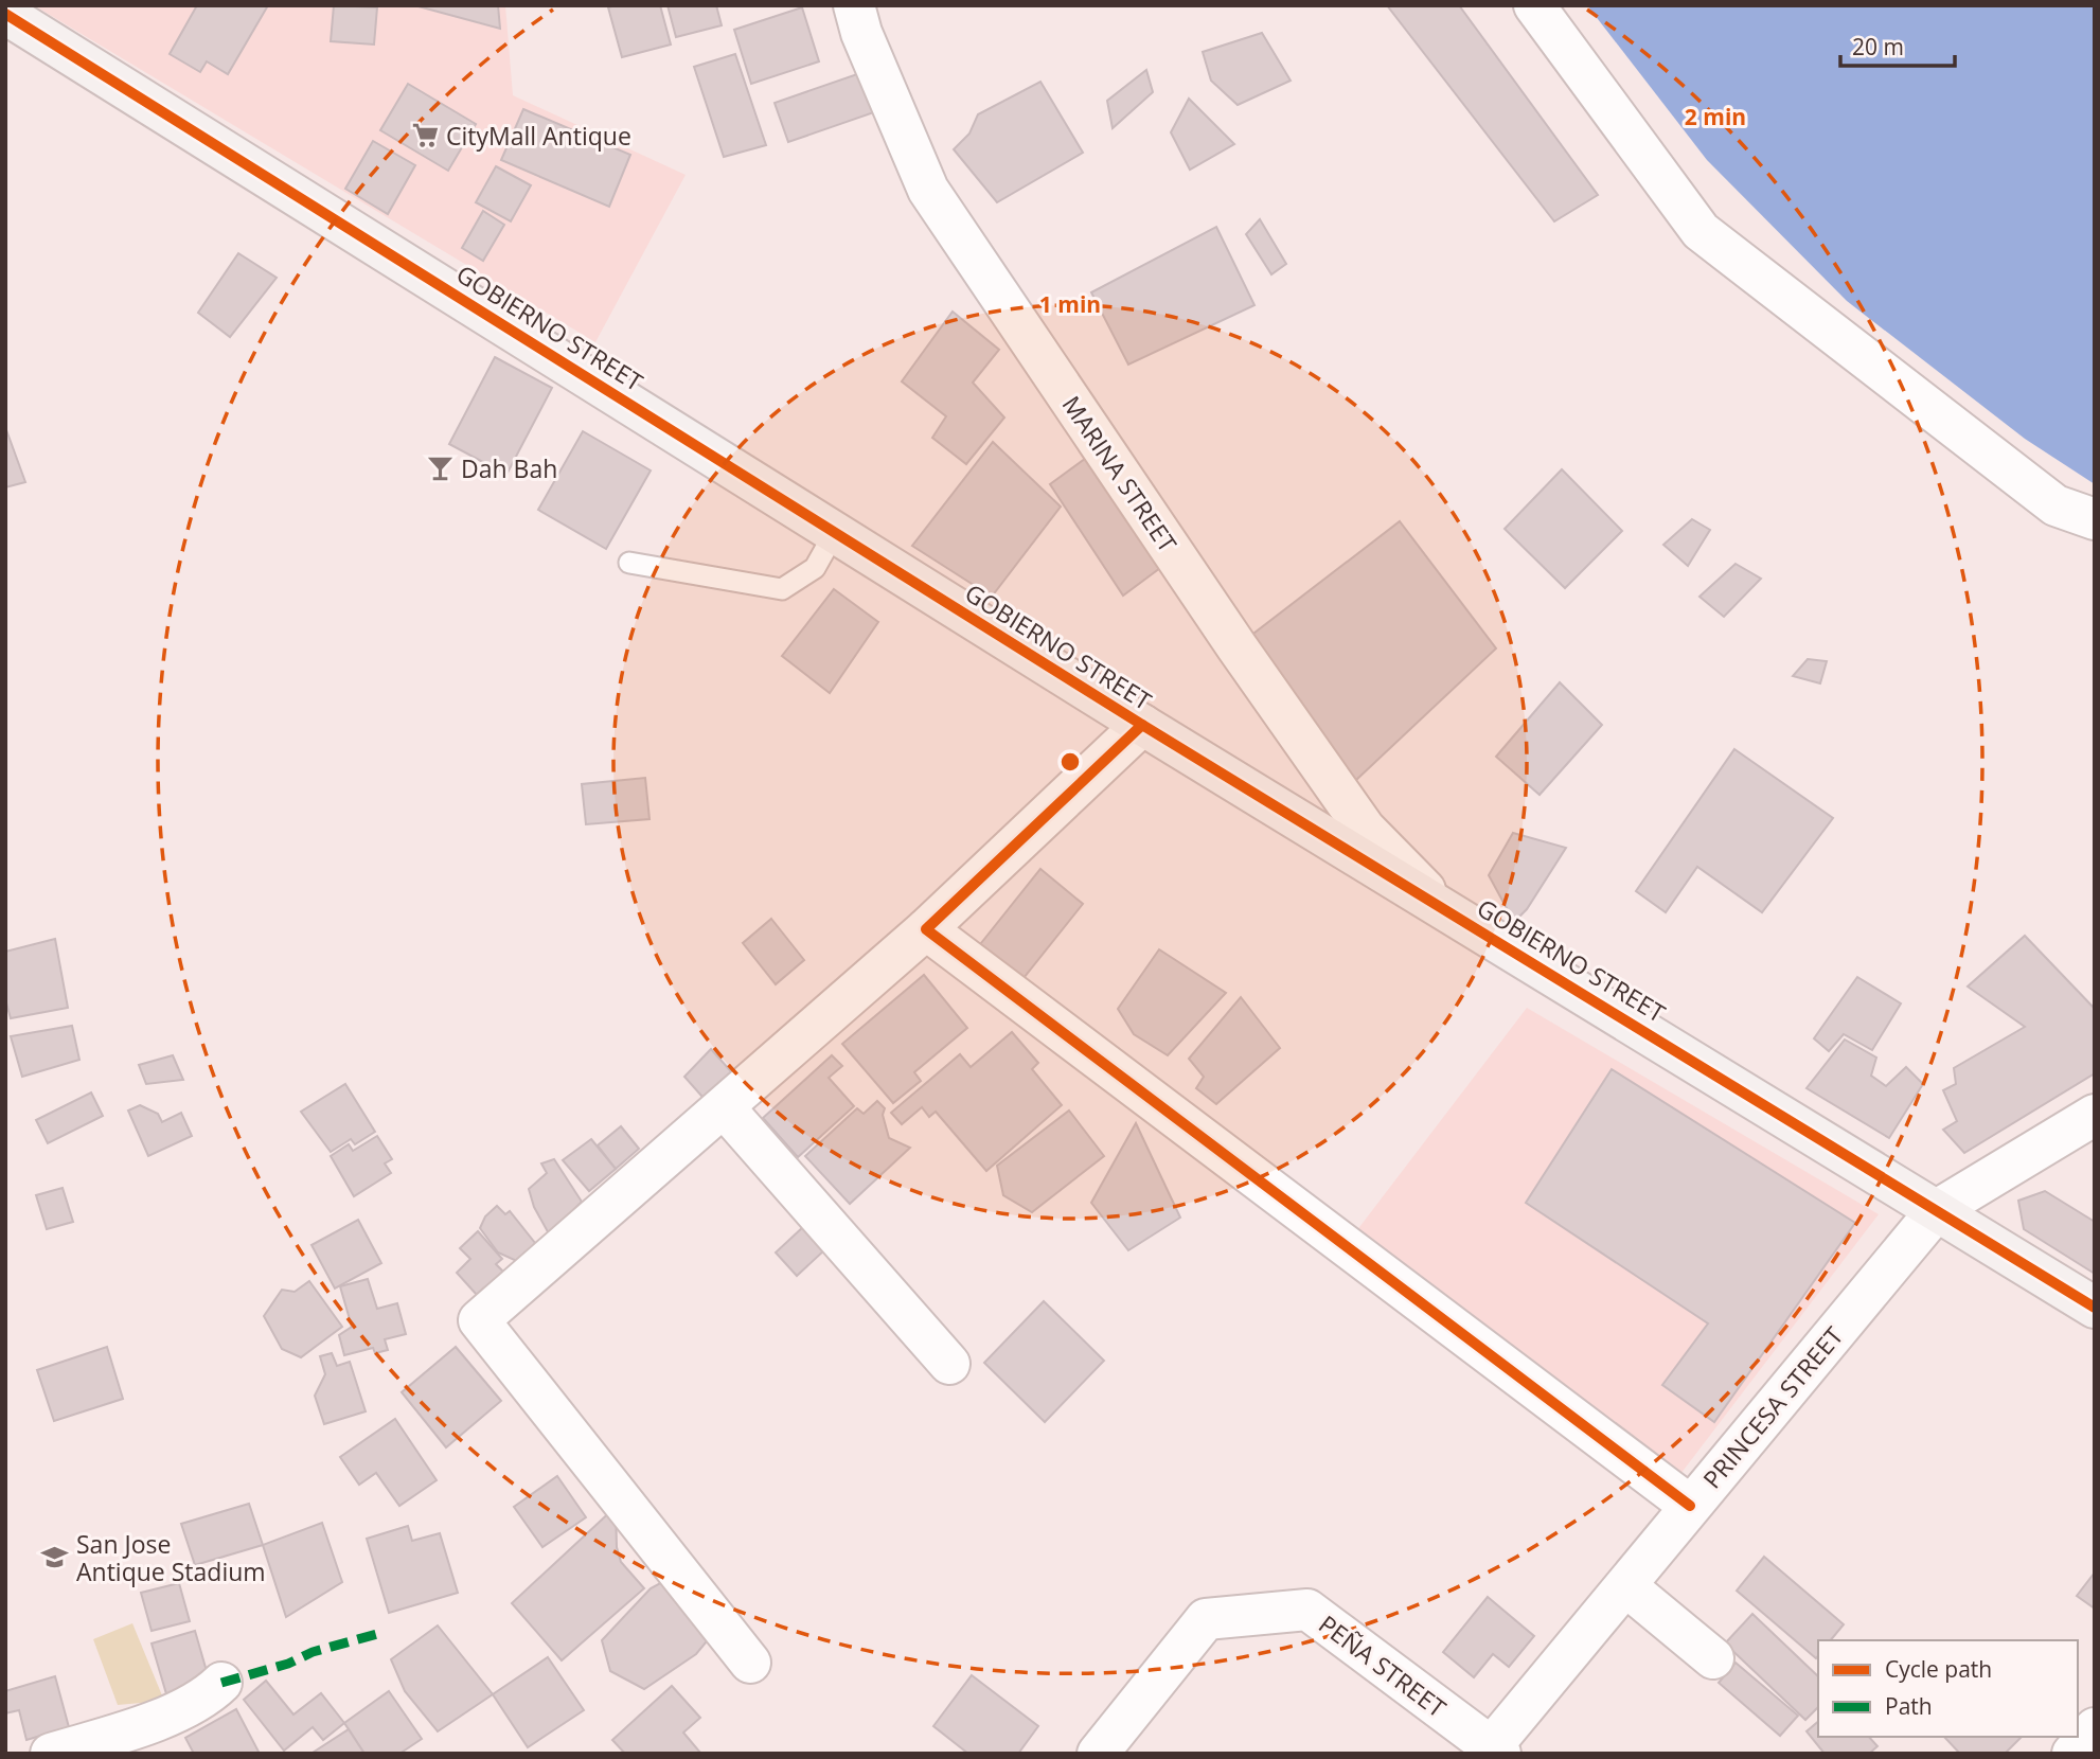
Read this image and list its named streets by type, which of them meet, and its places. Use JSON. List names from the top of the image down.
{
  "streets": {
    "street": [
      "GOBIERNO STREET",
      "MARINA STREET",
      "PRINCESA STREET",
      "PEÑA STREET"
    ]
  },
  "crossings": [
    ["GOBIERNO STREET", "MARINA STREET"],
    ["GOBIERNO STREET", "PRINCESA STREET"],
    ["PRINCESA STREET", "PEÑA STREET"]
  ],
  "places": {
    "supermarket": ["CityMall Antique"],
    "bar": ["Dah Bah"],
    "school or university": ["San Jose Antique Stadium"]
  },
  "legend": ["Cycle path", "Path"],
  "scale_bar": "20 m",
  "rings": ["2 min", "1 min"]
}
